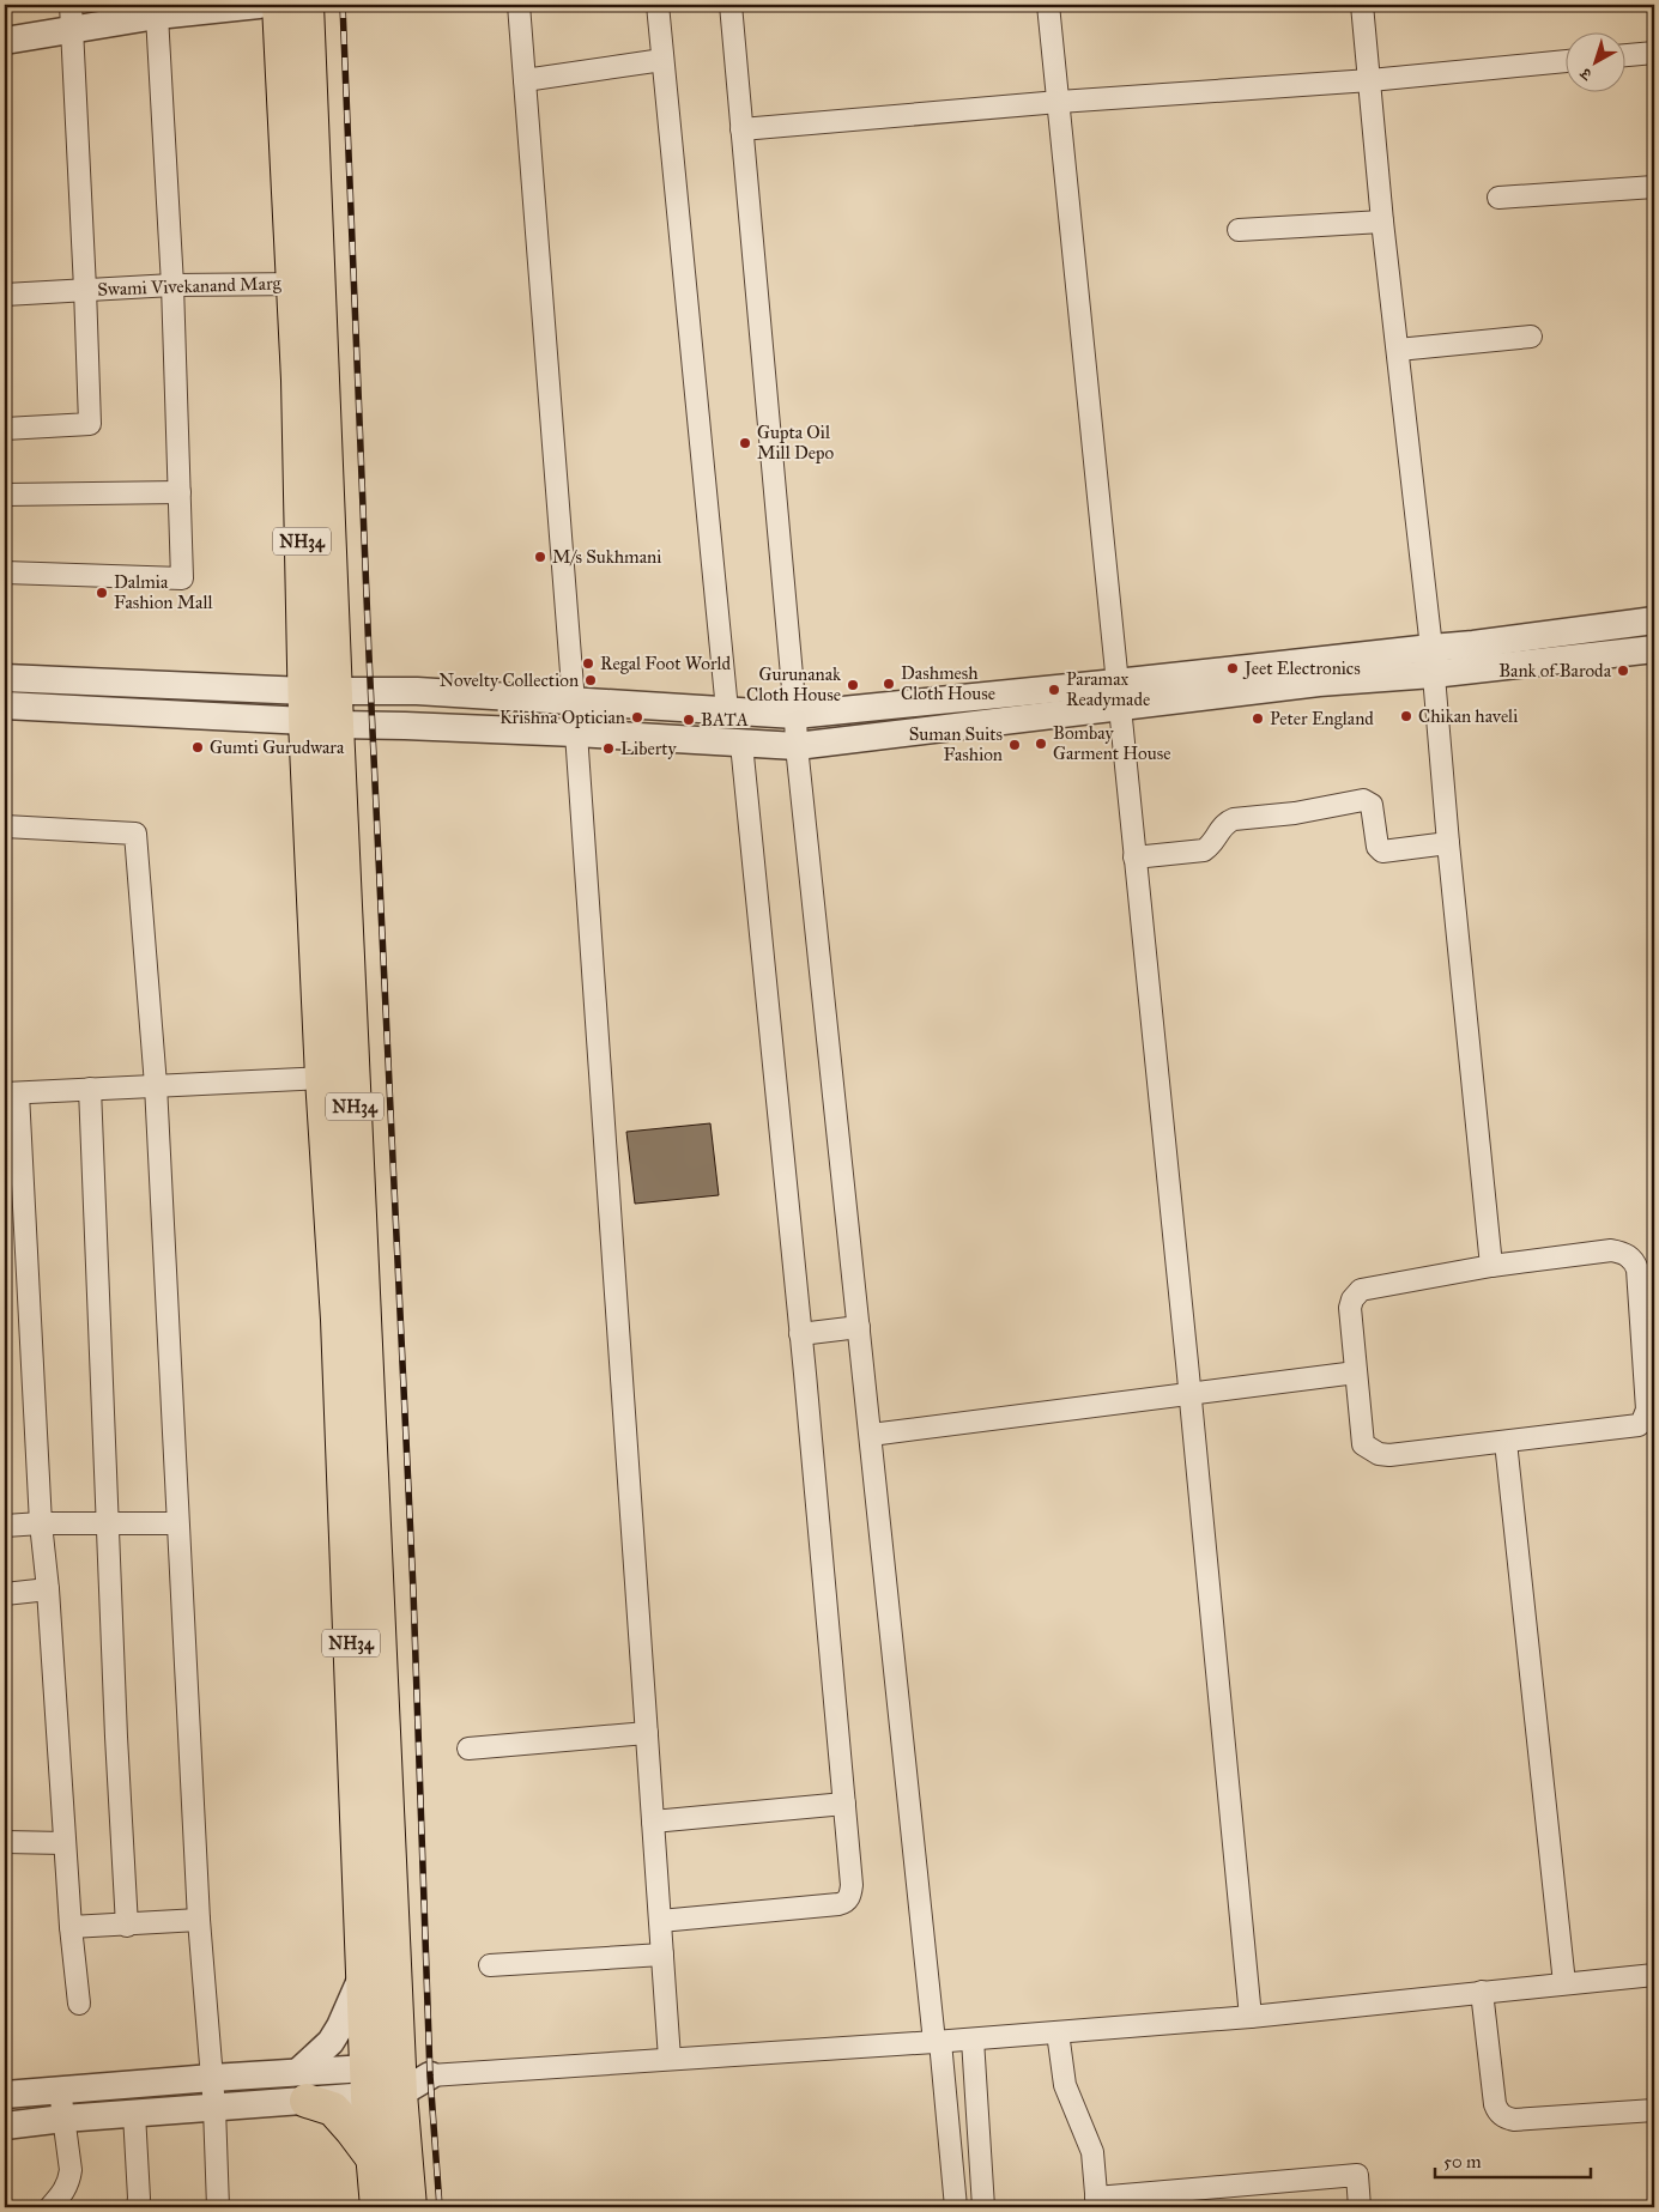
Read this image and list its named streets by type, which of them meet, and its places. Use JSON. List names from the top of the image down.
{
  "streets": {
    "highway": ["NH34"],
    "street": ["Swami Vivekanand Marg"]
  },
  "crossings": [
    ["Swami Vivekanand Marg", "NH34"]
  ],
  "places": [
    "Gupta Oil Mill Depo",
    "M/s Sukhmani",
    "Dalmia Fashion Mall",
    "Regal Foot World",
    "Jeet Electronics",
    "Bank of Baroda",
    "Novelty Collection",
    "Dashmesh Cloth House",
    "Gurunanak Cloth House",
    "Paramax Readymade",
    "Chikan haveli",
    "Krishna Optician",
    "Peter England",
    "BATA",
    "Bombay Garment House",
    "Suman Suits Fashion",
    "Gumti Gurudwara",
    "Liberty"
  ],
  "scale_bar": "50 m",
  "north": "bottom left"
}
